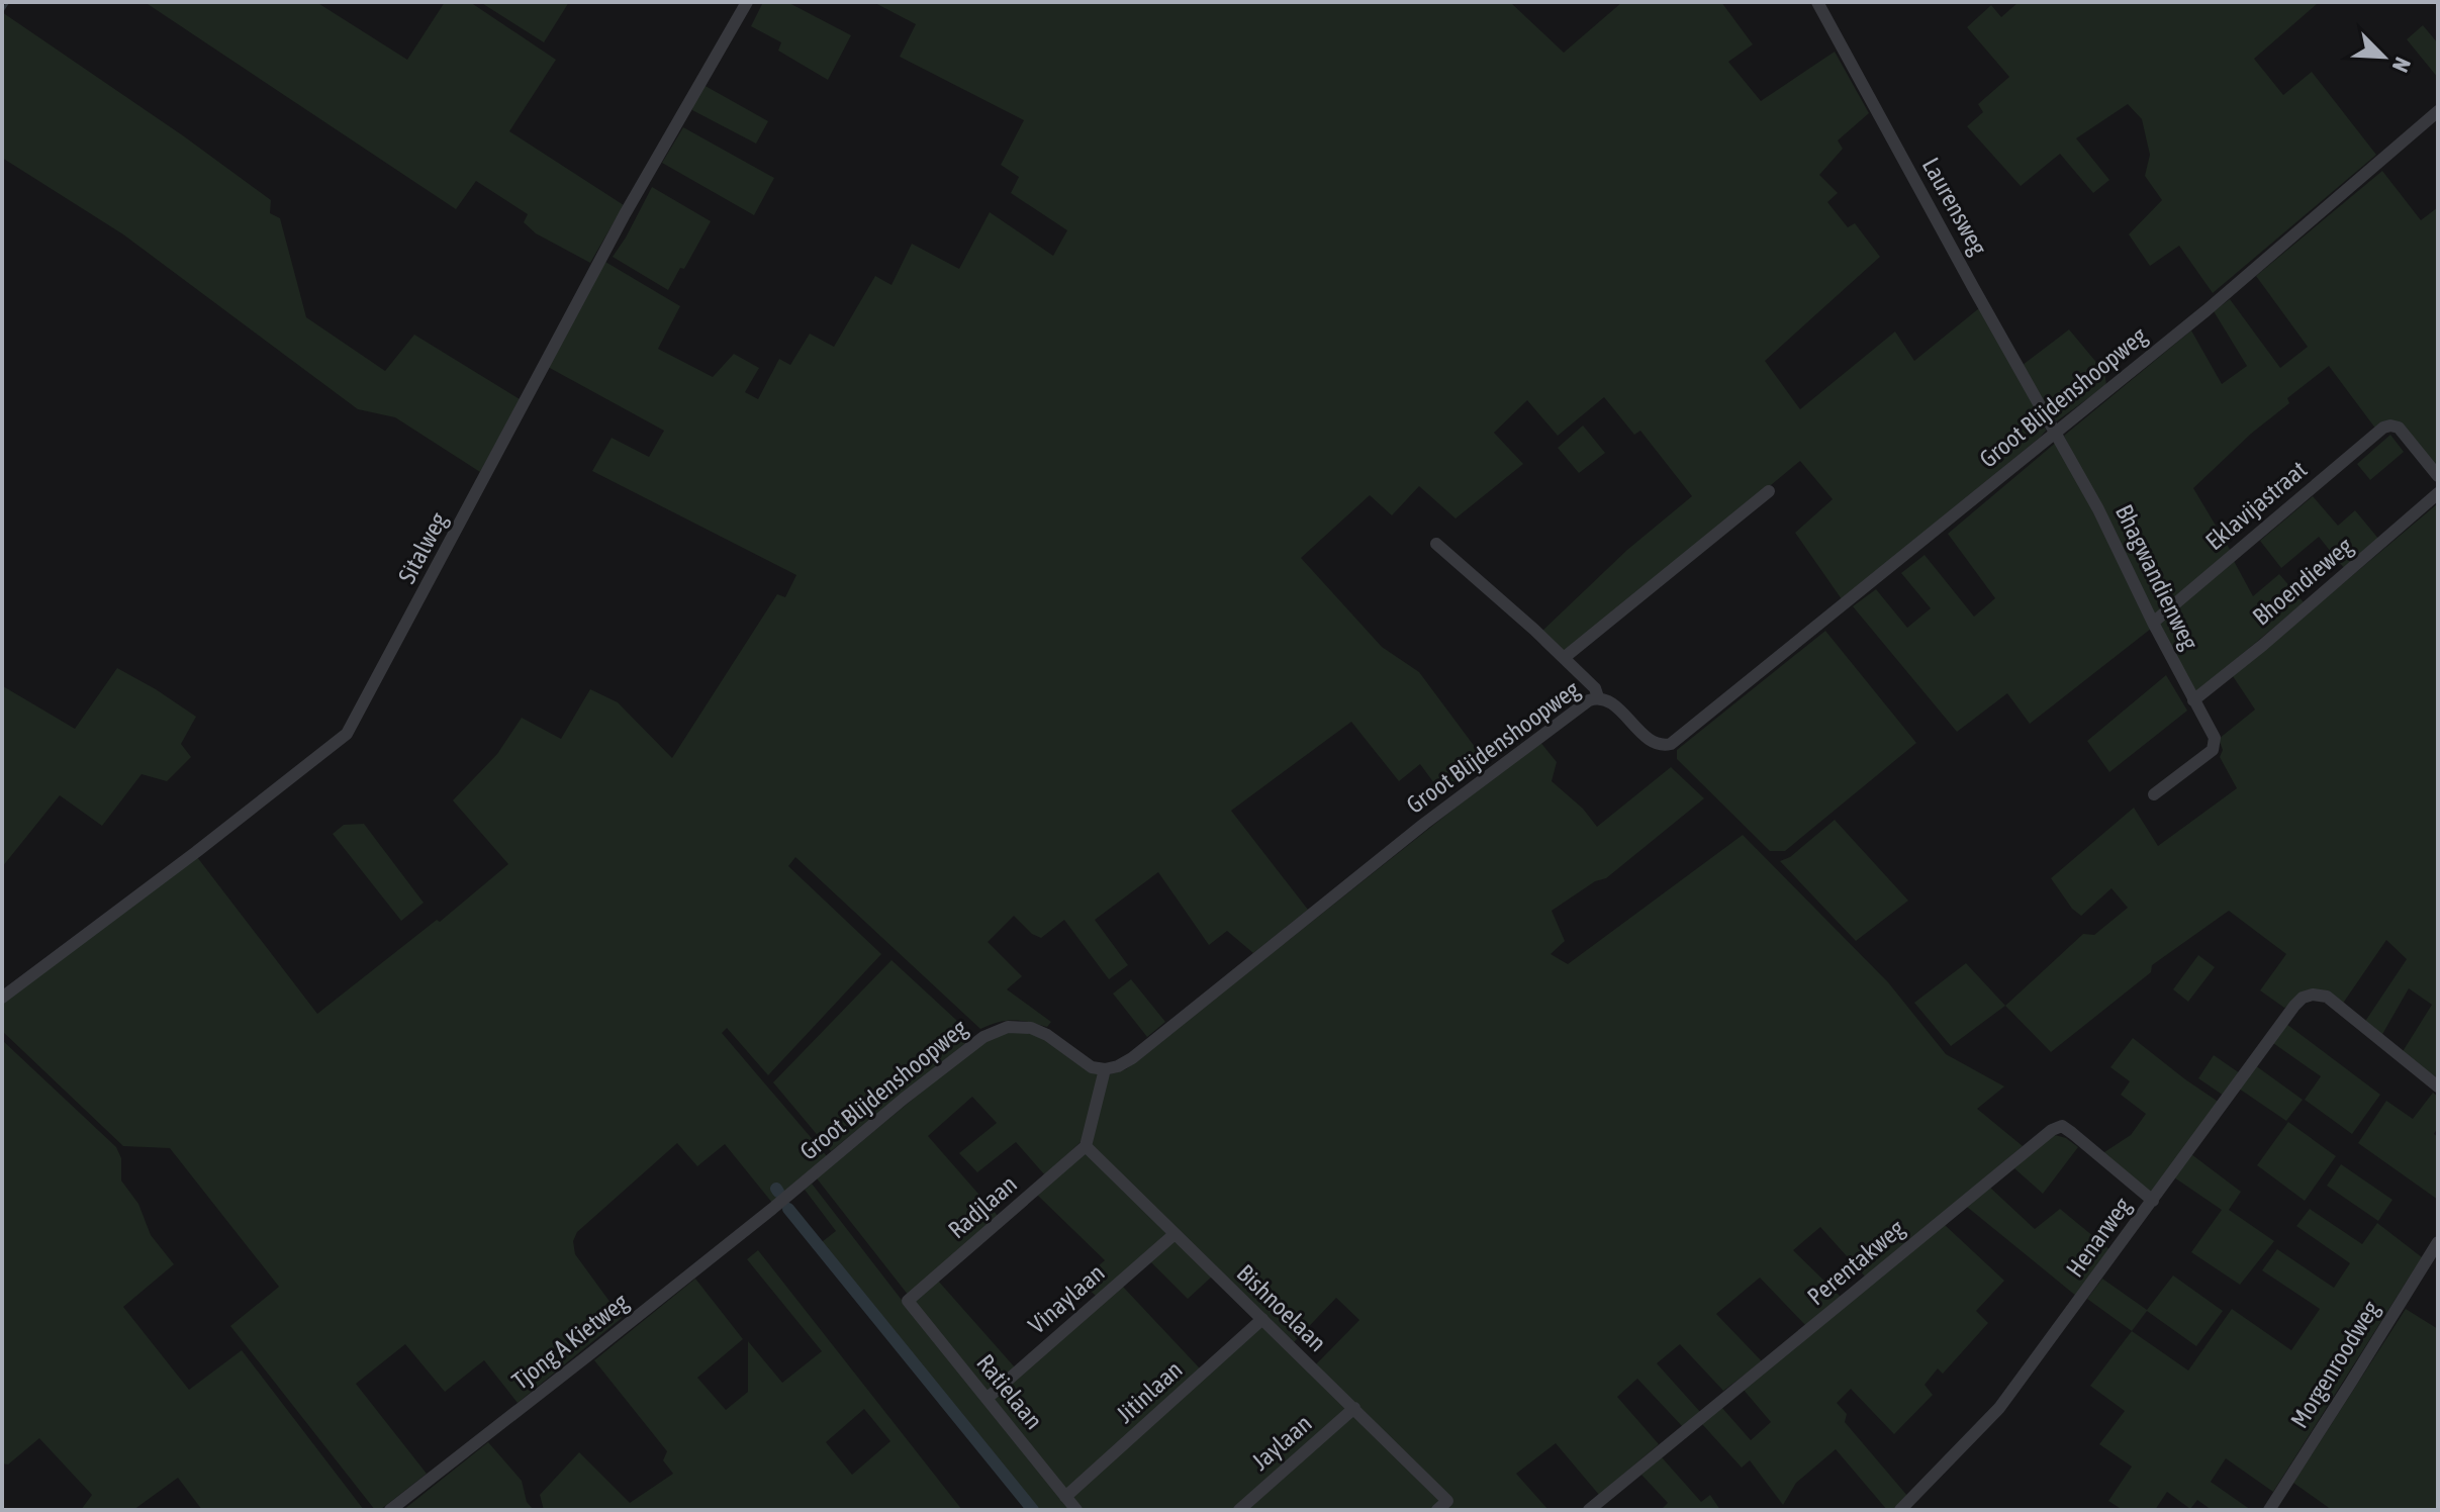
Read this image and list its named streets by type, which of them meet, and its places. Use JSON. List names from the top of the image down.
{
  "streets": {
    "street": [
      "Laurensweg",
      "Groot Blijdenshoopweg",
      "Eklavijastraat",
      "Sitalweg",
      "Bhagwandienweg",
      "Bhoendieweg",
      "Radjlaan",
      "Henarweg",
      "Perentakweg",
      "Vinaylaan",
      "Bishnoelaan",
      "Tjong A Kietweg",
      "Morgenroodweg",
      "Ratielaan",
      "Jitinlaan",
      "Jaylaan"
    ]
  },
  "crossings": [
    ["Laurensweg", "Groot Blijdenshoopweg"],
    ["Laurensweg", "Bhagwandienweg"],
    ["Groot Blijdenshoopweg", "Bhagwandienweg"],
    ["Groot Blijdenshoopweg", "Tjong A Kietweg"],
    ["Eklavijastraat", "Bhagwandienweg"],
    ["Bhagwandienweg", "Bhoendieweg"],
    ["Radjlaan", "Bishnoelaan"],
    ["Radjlaan", "Ratielaan"],
    ["Henarweg", "Perentakweg"],
    ["Vinaylaan", "Bishnoelaan"],
    ["Vinaylaan", "Ratielaan"],
    ["Bishnoelaan", "Jitinlaan"],
    ["Bishnoelaan", "Jaylaan"],
    ["Ratielaan", "Jitinlaan"]
  ],
  "north": "bottom right"
}
